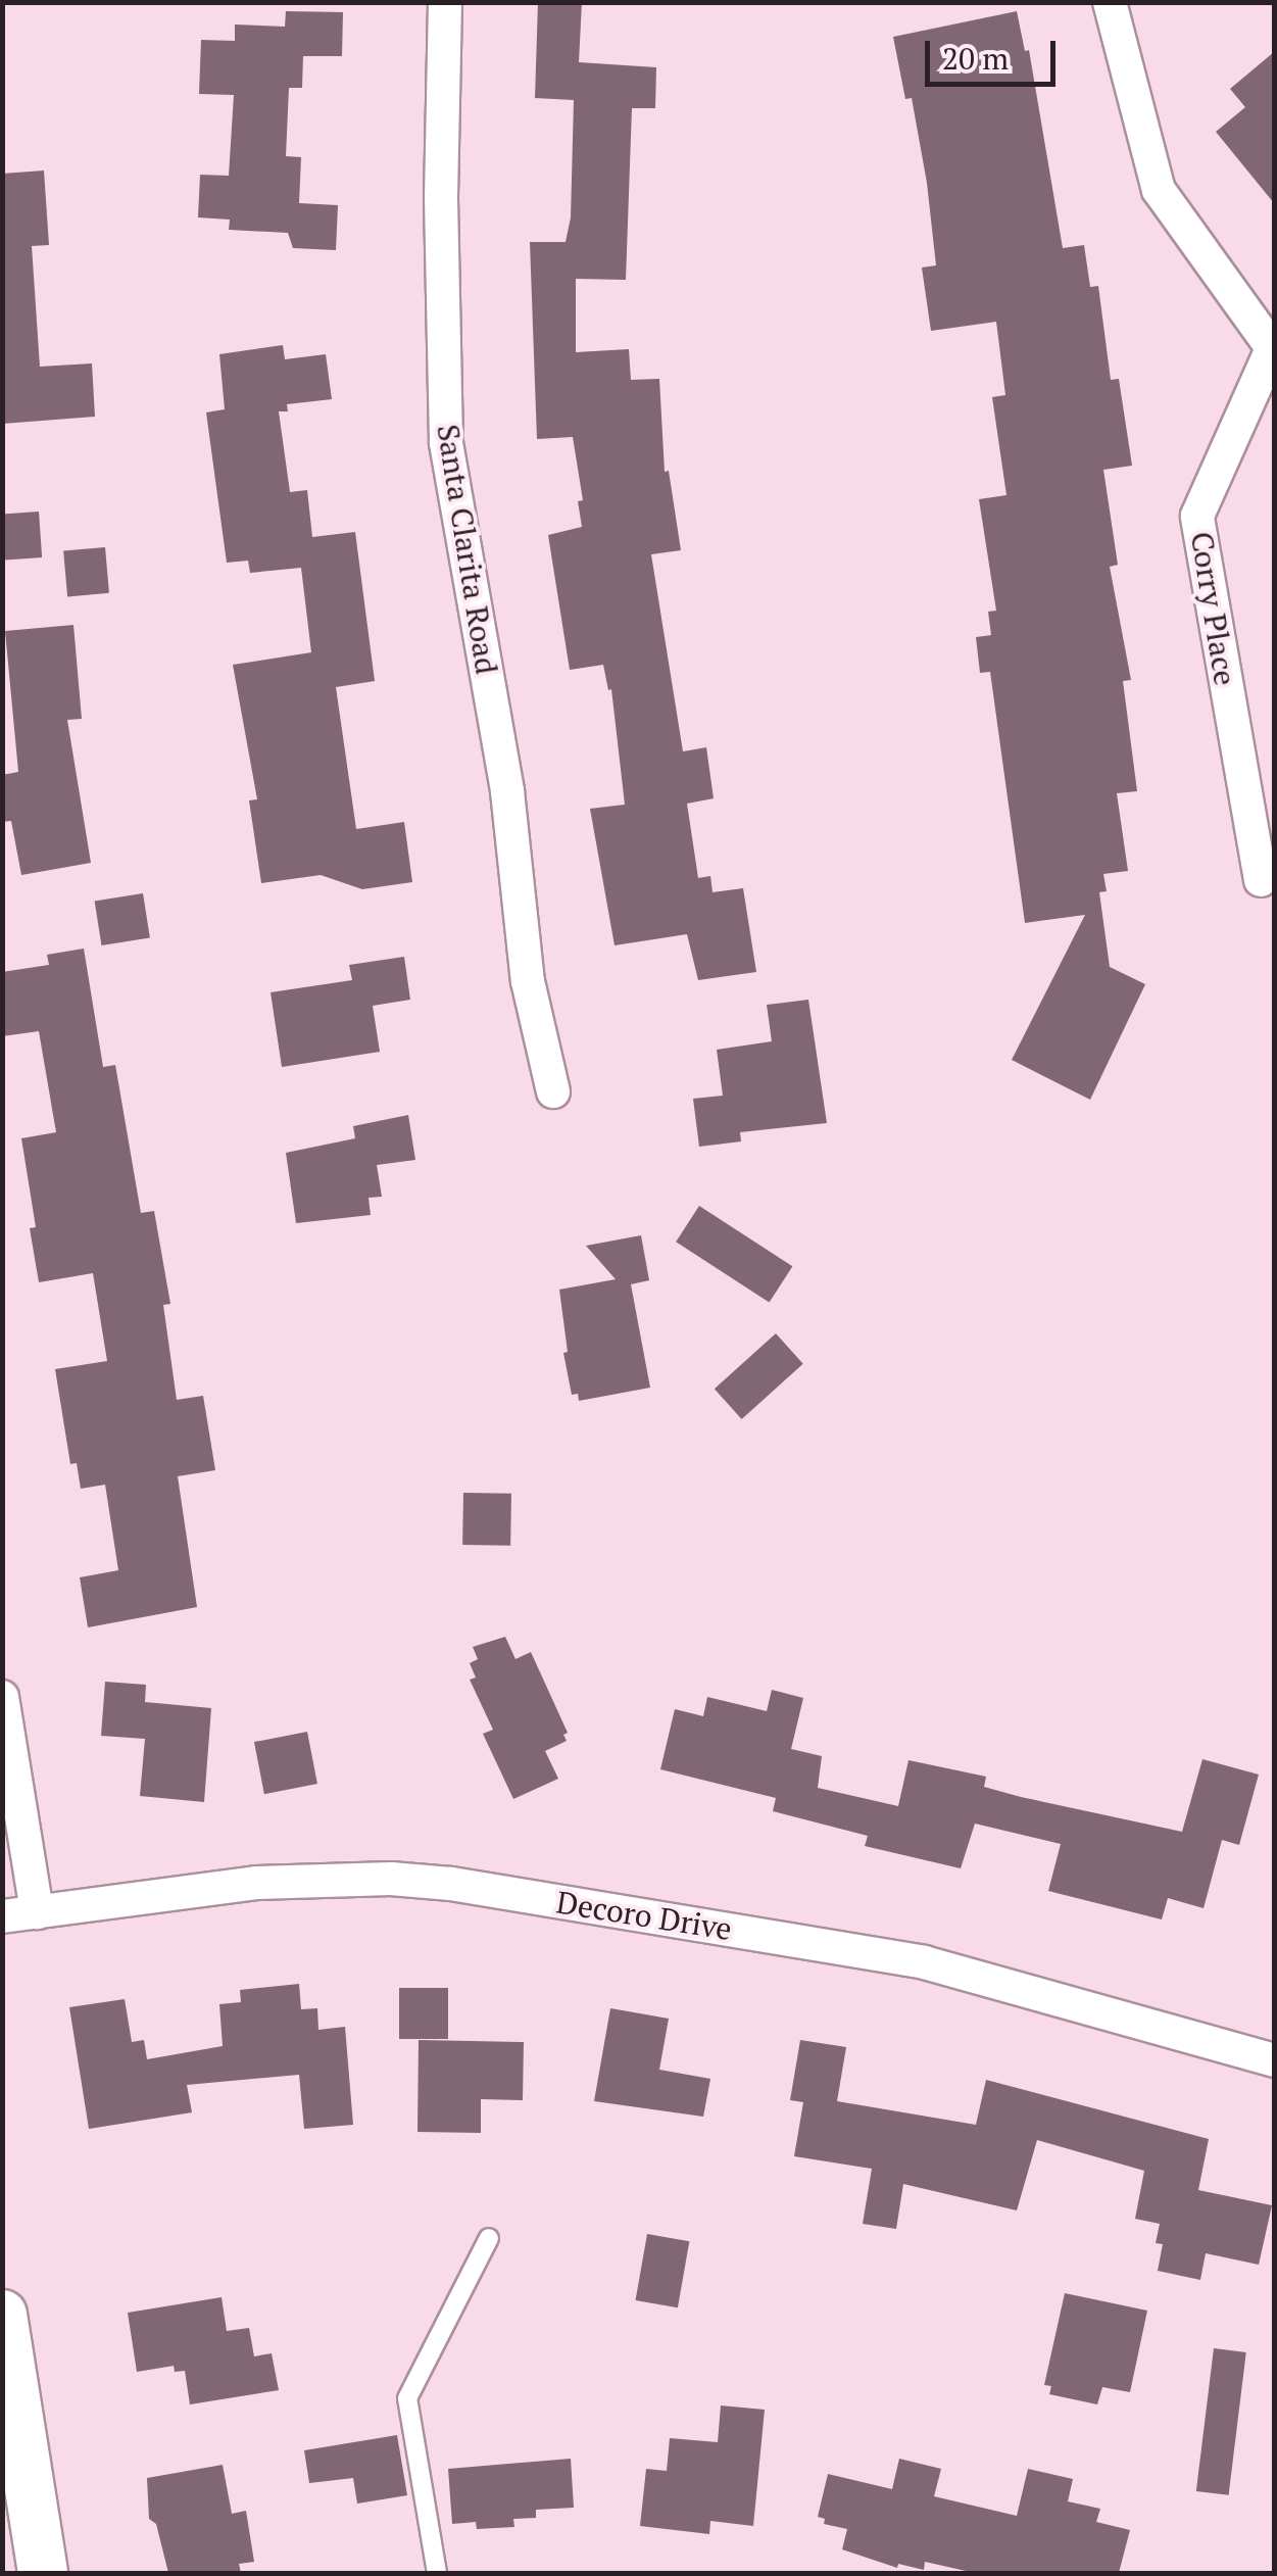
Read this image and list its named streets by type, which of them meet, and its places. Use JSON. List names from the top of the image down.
{
  "streets": {
    "street": ["Santa Clarita Road", "Corry Place", "Decoro Drive"]
  },
  "scale_bar": "20 m"
}
